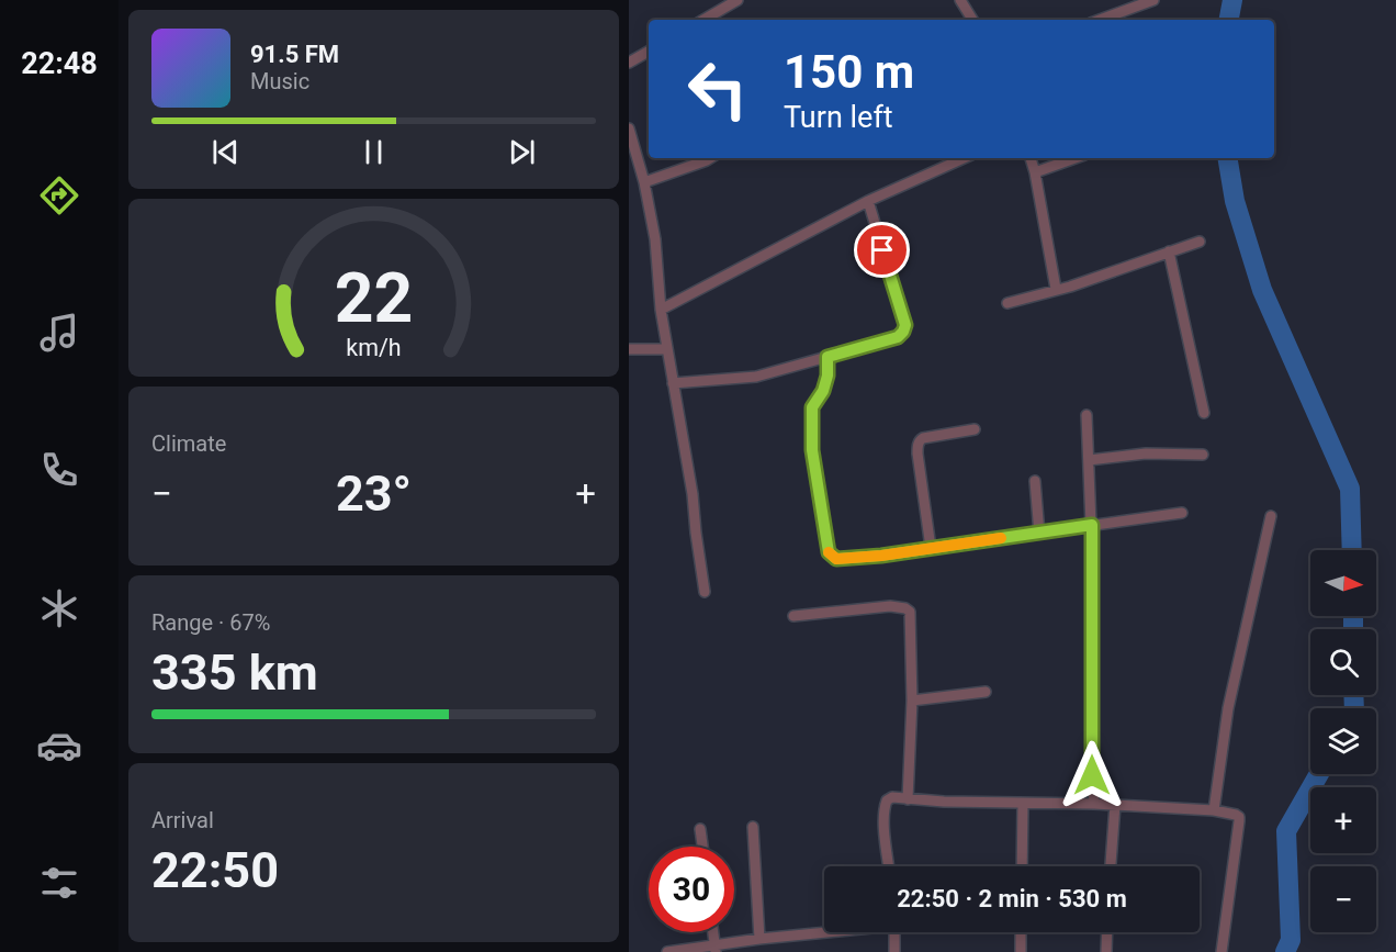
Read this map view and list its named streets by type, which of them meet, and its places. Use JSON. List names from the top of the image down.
{
  "north": "right",
  "page": {
    "tabs": "22:48",
    "turn": ["150 m", "Turn left"],
    "song": ["91.5 FM", "Music"],
    "tile": [
      "Climate",
      ["Range · 67%", "335 km"],
      ["Arrival", "22:50"]
    ],
    "heat": ["−", "23°", "+"],
    "map_buttons": ["+", "−"],
    "limit": "30",
    "trip": "22:50 · 2 min · 530 m",
    "gauge": ["22", "km/h"]
  }
}
